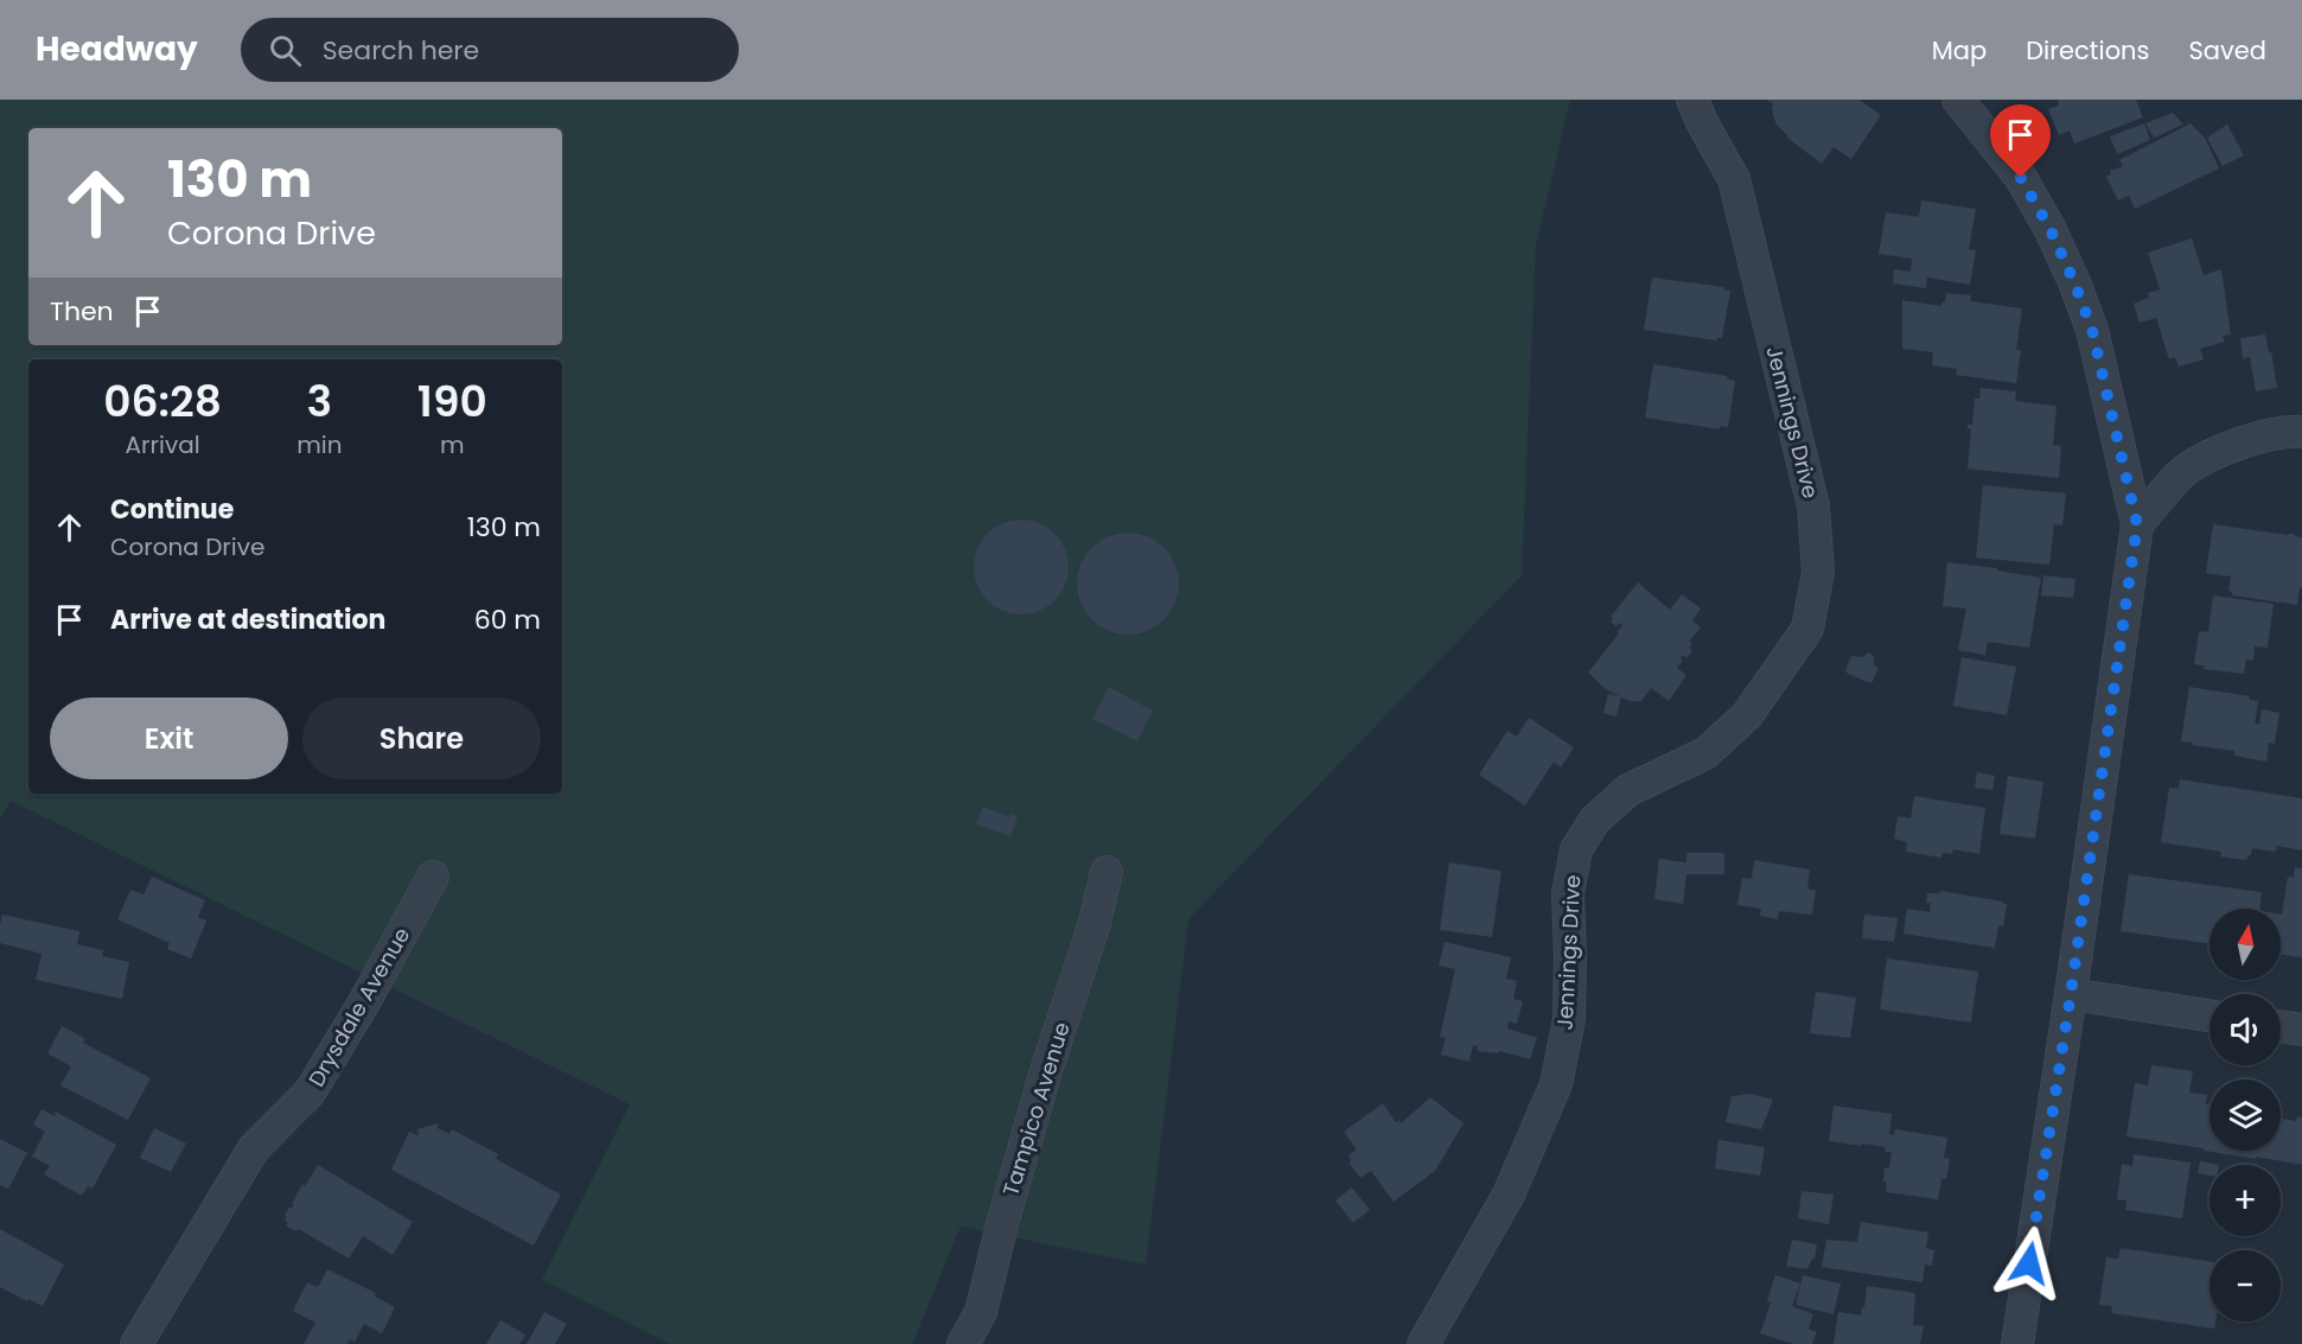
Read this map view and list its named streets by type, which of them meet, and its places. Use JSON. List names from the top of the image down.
{
  "streets": {
    "street": ["Jennings Drive", "Drysdale Avenue", "Tampico Avenue"]
  },
  "north": "top",
  "page": {
    "header": "Headway",
    "search": "Search here",
    "nav": ["Map", "Directions", "Saved"],
    "turn": ["130 m", "Corona Drive"],
    "then": "Then",
    "eta": [
      "06:28",
      "Arrival",
      "3",
      "min",
      "190",
      "m"
    ],
    "list": [
      {
        "name": "Continue",
        "note": "Corona Drive",
        "value": "130 m"
      },
      {
        "name": "Arrive at destination",
        "value": "60 m"
      }
    ],
    "buttons": ["Exit", "Share"],
    "map_buttons": ["+", "−"]
  }
}
